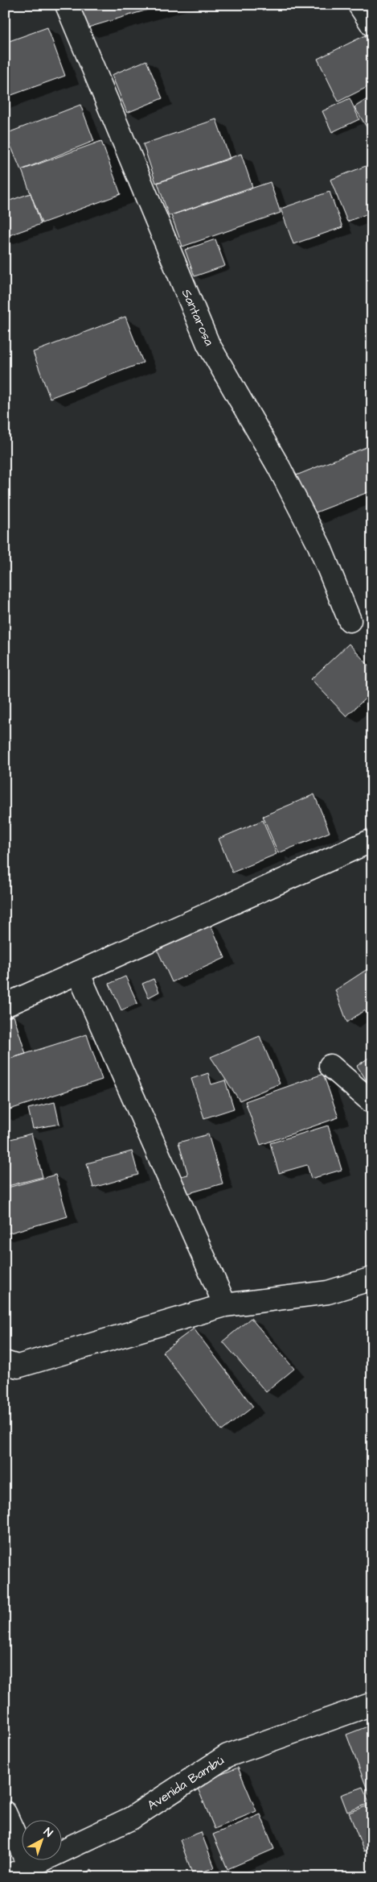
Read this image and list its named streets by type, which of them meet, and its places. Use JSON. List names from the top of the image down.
{
  "streets": {
    "street": ["Santarosa", "Avenida Bambú"]
  },
  "north": "top right"
}
